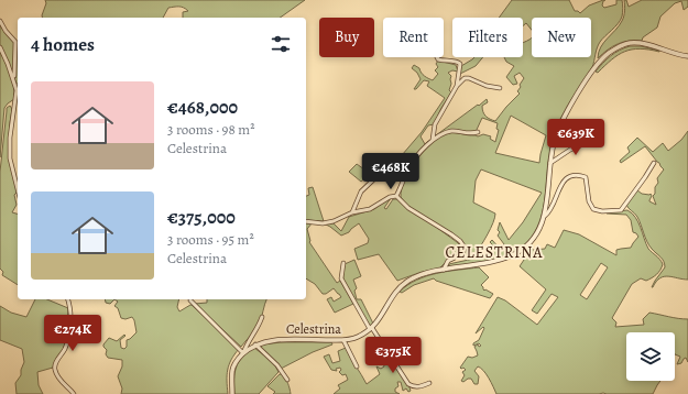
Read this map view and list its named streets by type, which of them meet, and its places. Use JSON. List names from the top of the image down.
{
  "streets": {
    "street": ["Celestrina"]
  },
  "districts": ["CELESTRINA"],
  "page": {
    "chip": [
      "Buy",
      "Rent",
      "Filters",
      "New"
    ],
    "heading": "4 homes",
    "list": [
      {
        "name": "€468,000",
        "note": "3 rooms · 98 m² · Celestrina"
      },
      {
        "name": "€375,000",
        "note": "3 rooms · 95 m² · Celestrina"
      }
    ],
    "price": [
      "€639K",
      "€468K",
      "€274K",
      "€375K"
    ]
  }
}
